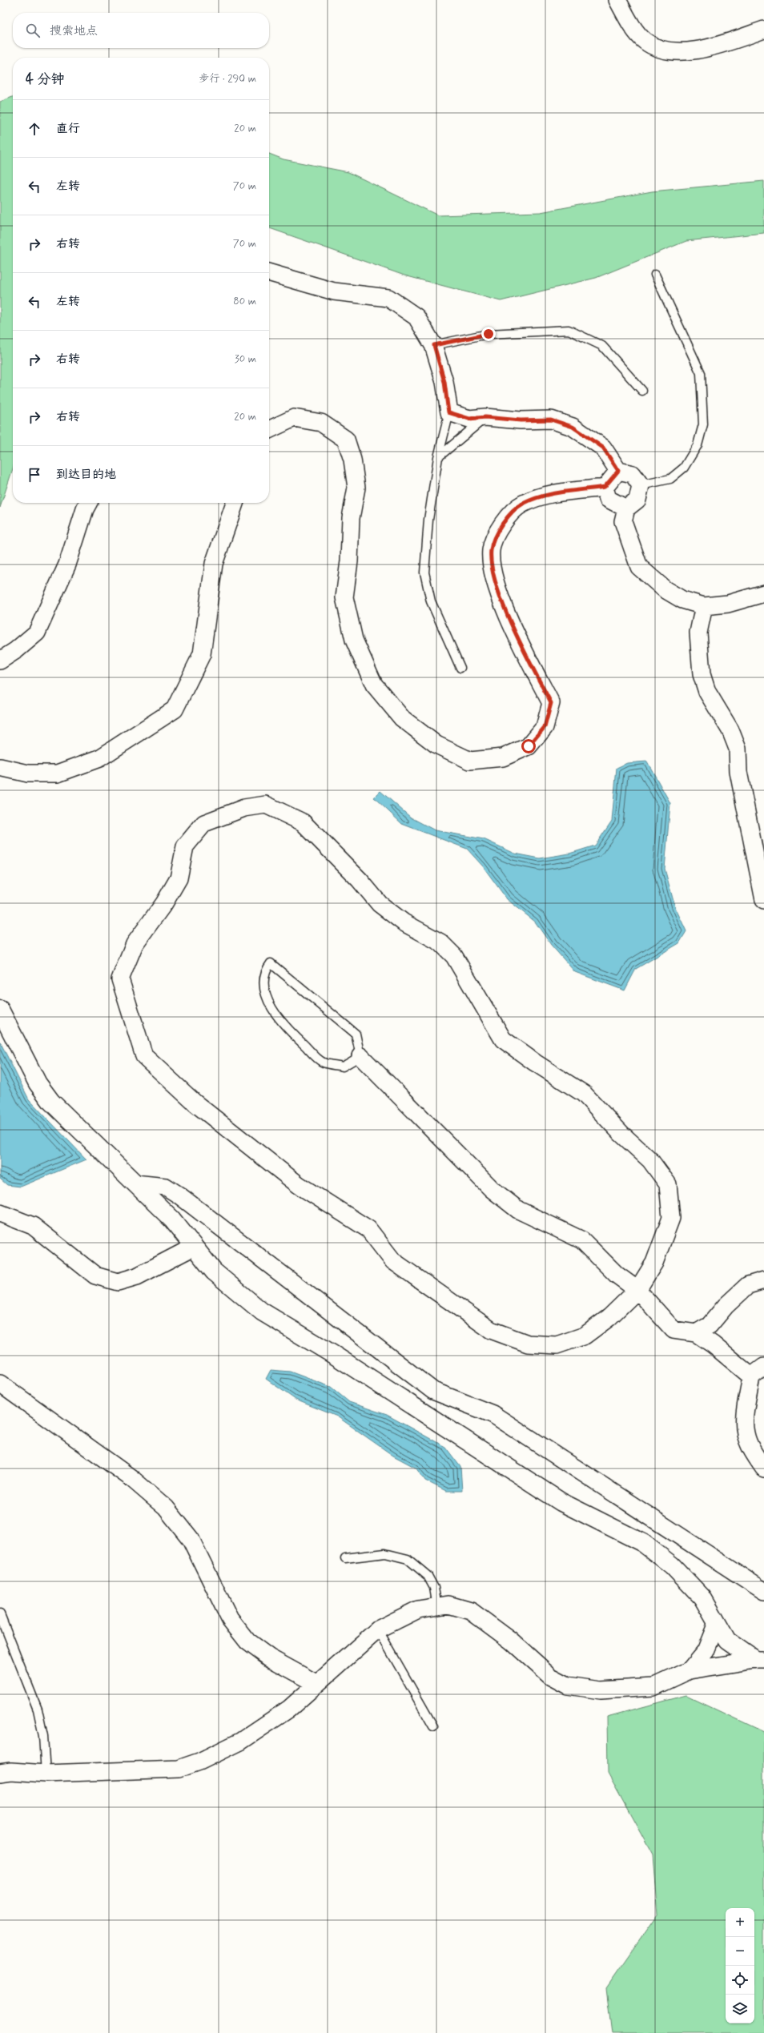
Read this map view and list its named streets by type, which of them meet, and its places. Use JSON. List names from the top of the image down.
{
  "page": {
    "search": "搜索地点",
    "heading": ["4 分钟", "步行 · 290 m"],
    "list": [
      ["直行", "20 m"],
      ["左转", "70 m"],
      ["右转", "70 m"],
      ["左转", "80 m"],
      ["右转", "30 m"],
      ["右转", "20 m"],
      "到达目的地"
    ],
    "map_buttons": ["+", "−"]
  }
}
